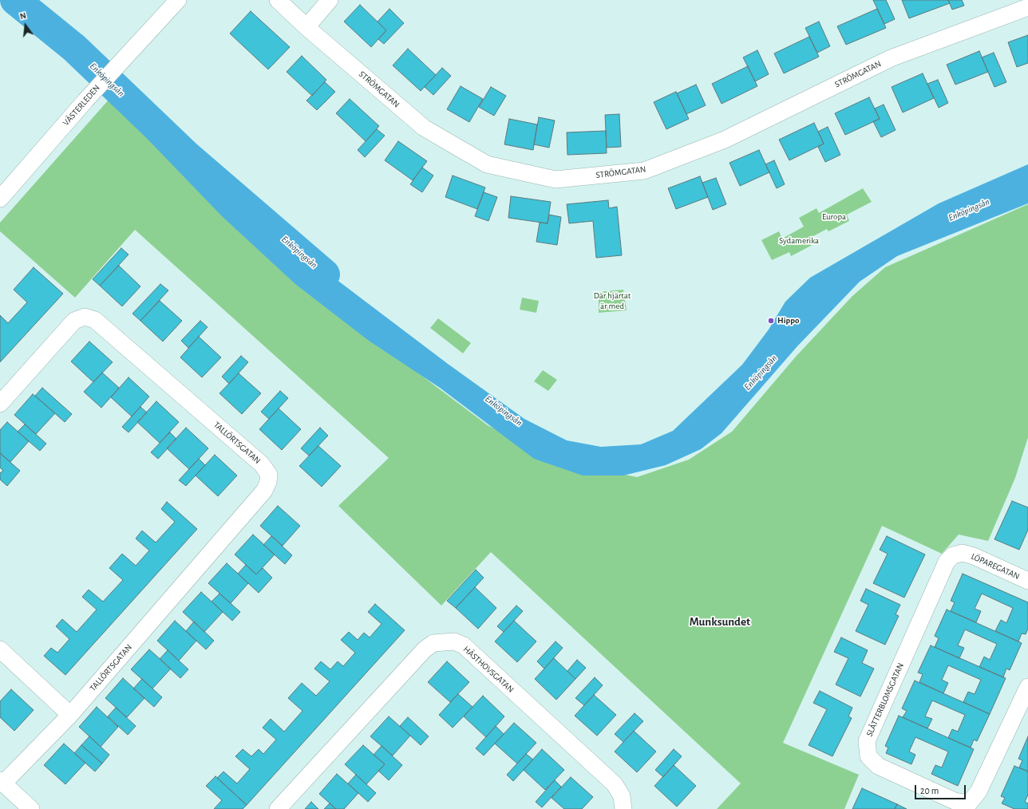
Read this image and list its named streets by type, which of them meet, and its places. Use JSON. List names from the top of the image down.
{
  "streets": {
    "street": [
      "STRÖMGATAN",
      "VÄSTERLEDEN",
      "TALLÖRTSGATAN",
      "LÖPAREGATAN",
      "HÄSTHOVSGATAN",
      "SLÅTTERBLOMSGATAN"
    ]
  },
  "crossings": [
    ["LÖPAREGATAN", "SLÅTTERBLOMSGATAN"]
  ],
  "districts": ["Munksundet"],
  "water": ["Enköpingsån"],
  "parks": ["Europa", "Sydamerika", "Där hjärtat är med"],
  "places": ["Hippo"],
  "scale_bar": "20 m",
  "north": "top"
}
